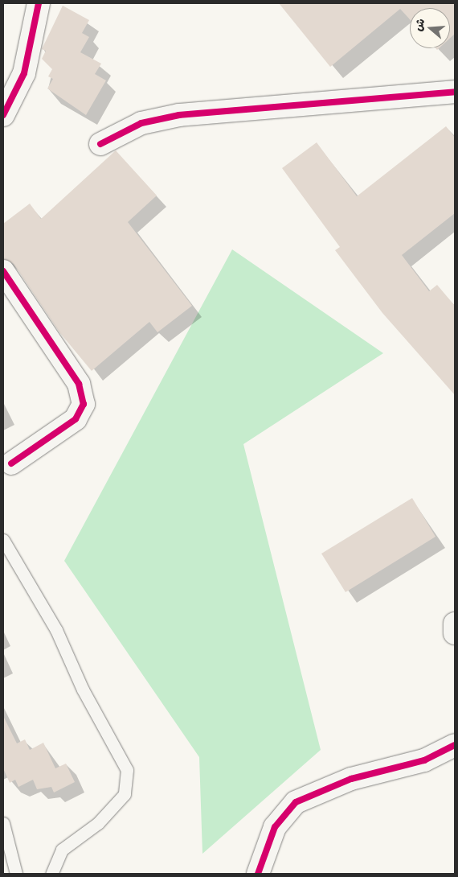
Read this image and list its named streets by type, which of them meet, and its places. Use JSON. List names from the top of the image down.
{
  "north": "left"
}
